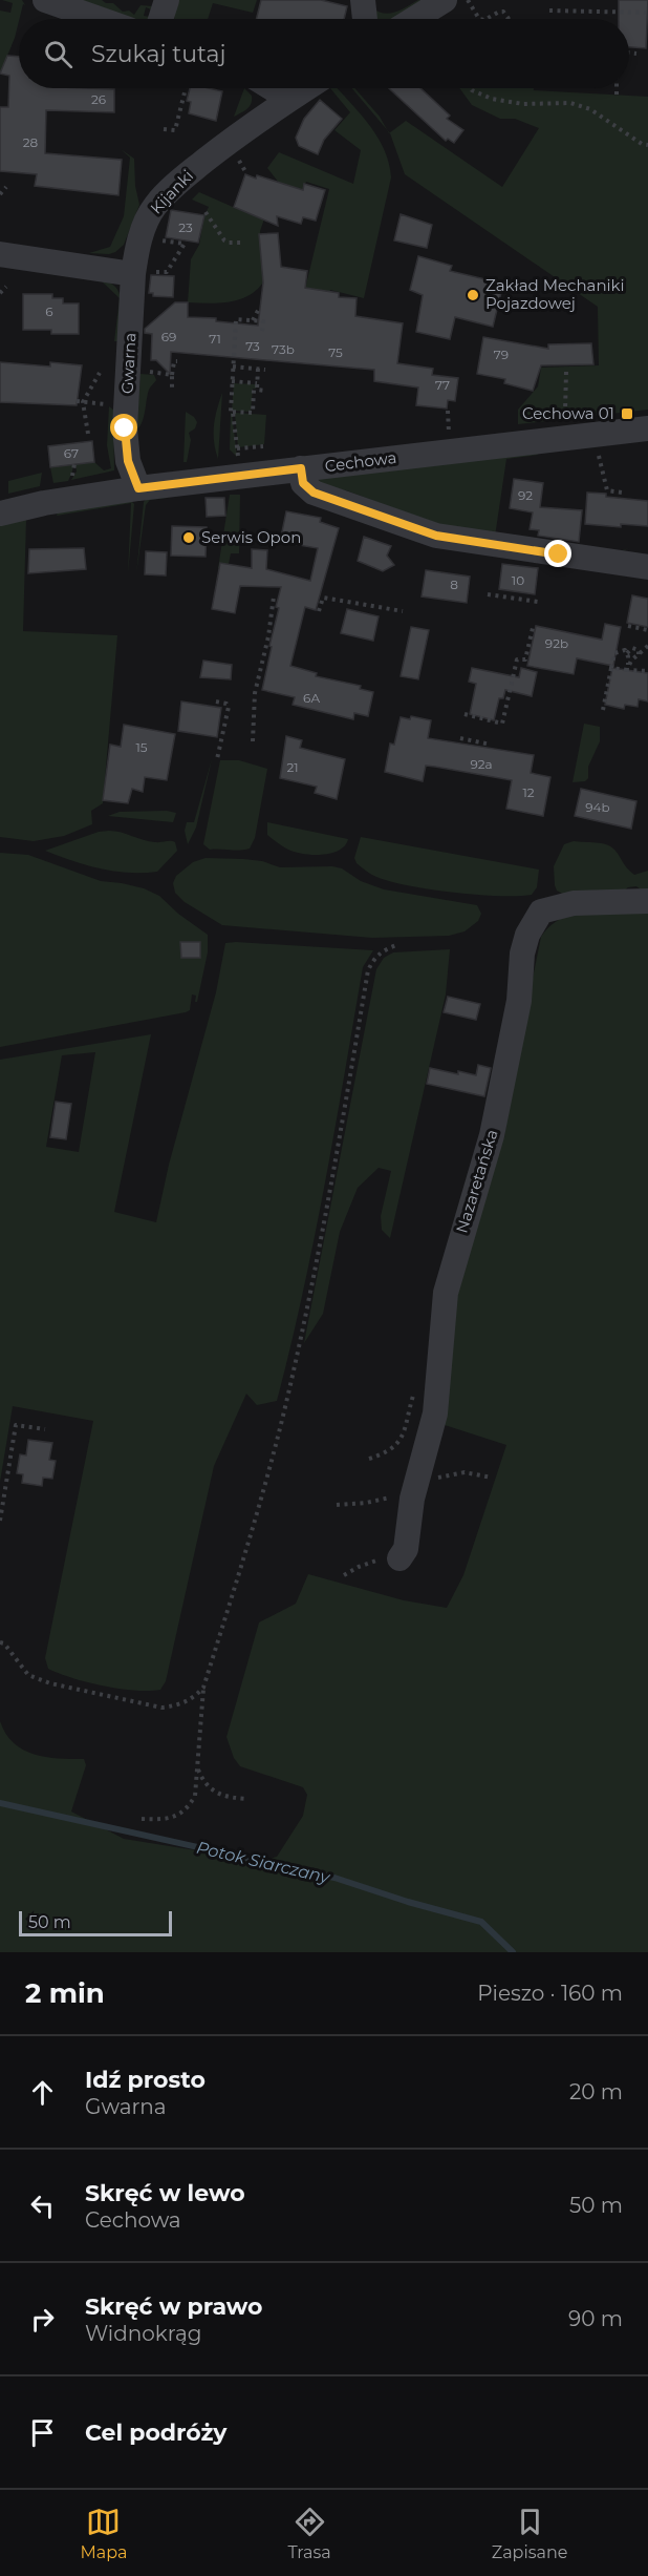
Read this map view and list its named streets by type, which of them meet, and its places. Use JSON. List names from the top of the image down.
{
  "streets": {
    "street": [
      "Kijanki",
      "Gwarna",
      "Cechowa",
      "Nazaretańska"
    ]
  },
  "crossings": [
    ["Kijanki", "Gwarna"],
    ["Gwarna", "Cechowa"]
  ],
  "water": ["Potok Siarczany"],
  "places": {
    "other": ["Zakład Mechaniki Pojazdowej", "Serwis Opon"],
    "transit": ["Cechowa 01"]
  },
  "house_numbers": [
    "26",
    "28",
    "23",
    "6",
    "69",
    "71",
    "73",
    "73b",
    "75",
    "79",
    "77",
    "67",
    "92",
    "10",
    "8",
    "92b",
    "6A",
    "15",
    "92a",
    "21",
    "12",
    "94b"
  ],
  "scale_bar": "50 m",
  "page": {
    "search": "Szukaj tutaj",
    "scale": "50 m",
    "heading": ["2 min", "Pieszo · 160 m"],
    "list": [
      ["Idź prosto", "Gwarna", "20 m"],
      ["Skręć w lewo", "Cechowa", "50 m"],
      ["Skręć w prawo", "Widnokrąg", "90 m"],
      "Cel podróży"
    ],
    "nav": ["Mapa", "Trasa", "Zapisane"]
  }
}
